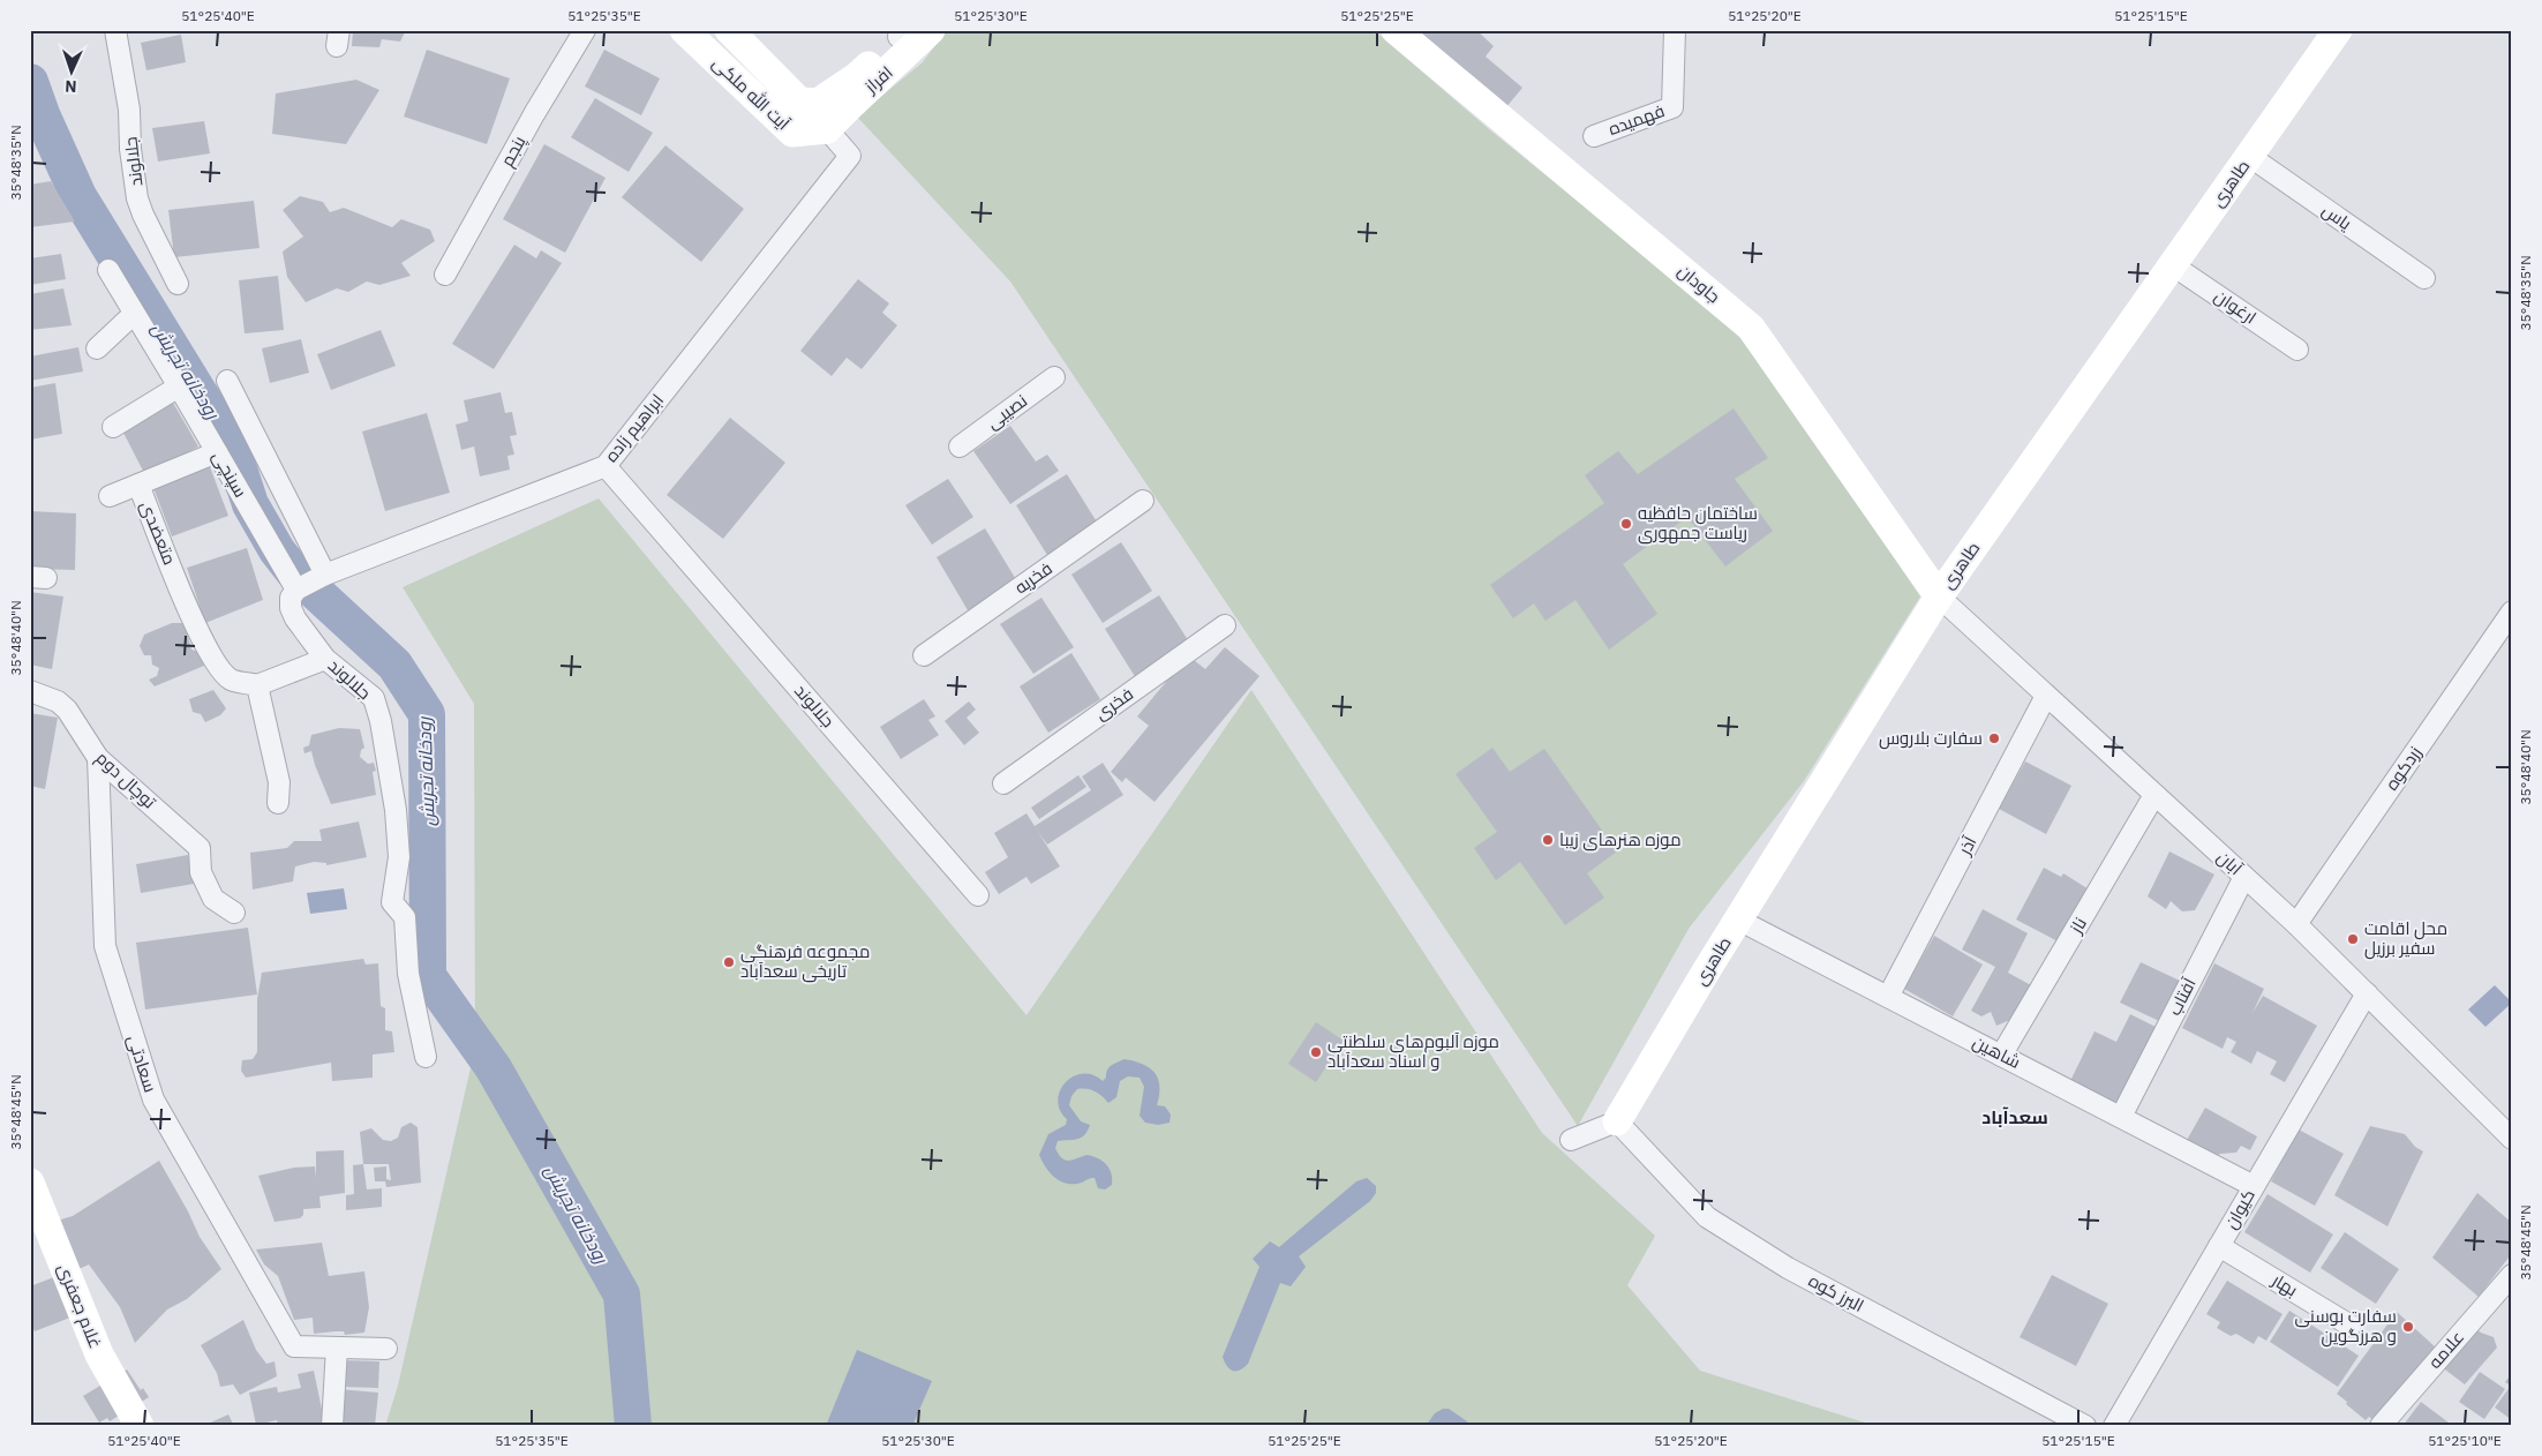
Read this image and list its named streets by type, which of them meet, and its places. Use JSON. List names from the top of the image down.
{
  "streets": {
    "street": [
      "افراز",
      "آیت الله ملکی",
      "فهمیده",
      "پنجم",
      "جلالوند",
      "طاهری",
      "یاس",
      "جاودان",
      "ارغوان",
      "نصیبی",
      "ابراهیم زاده",
      "سپنچی",
      "متعضدی",
      "فخریه",
      "فخری",
      "زردکوه",
      "توچال دوم",
      "آذر",
      "آبان",
      "ناز",
      "آفتاب",
      "شاهین",
      "سعادتی",
      "کیوان",
      "بهار",
      "البرز کوه",
      "غلام جعفری",
      "علامه"
    ]
  },
  "crossings": [
    ["افراز", "آیت الله ملکی"],
    ["آیت الله ملکی", "ابراهیم زاده"],
    ["جلالوند", "ابراهیم زاده"],
    ["جلالوند", "سپنچی"],
    ["طاهری", "یاس"],
    ["طاهری", "جاودان"],
    ["طاهری", "ارغوان"],
    ["طاهری", "آبان"],
    ["طاهری", "شاهین"],
    ["طاهری", "البرز کوه"],
    ["جاودان", "آبان"],
    ["سپنچی", "متعضدی"],
    ["زردکوه", "آبان"],
    ["توچال دوم", "سعادتی"],
    ["آذر", "آبان"],
    ["آذر", "شاهین"],
    ["آبان", "ناز"],
    ["آبان", "آفتاب"],
    ["آبان", "کیوان"],
    ["ناز", "شاهین"],
    ["آفتاب", "شاهین"],
    ["شاهین", "کیوان"],
    ["کیوان", "بهار"]
  ],
  "districts": ["سعدآباد"],
  "water": ["رودخانه تجریش"],
  "places": [
    "ساختمان حافظیه ریاست جمهوری",
    "سفارت بلاروس",
    "موزه هنرهای زیبا",
    "محل اقامت سفیر برزیل",
    "مجموعه فرهنگی تاریخی سعدآباد",
    "موزه آلبوم‌های سلطنتی و اسناد سعدآباد",
    "سفارت بوسنی و هرزگوین"
  ],
  "north": "bottom",
  "coordinates": [
    "51°25'40\"E",
    "51°25'35\"E",
    "51°25'30\"E",
    "51°25'25\"E",
    "51°25'20\"E",
    "51°25'15\"E",
    "35°48'35\"N",
    "35°48'40\"N",
    "35°48'45\"N",
    "51°25'10\"E"
  ]
}
